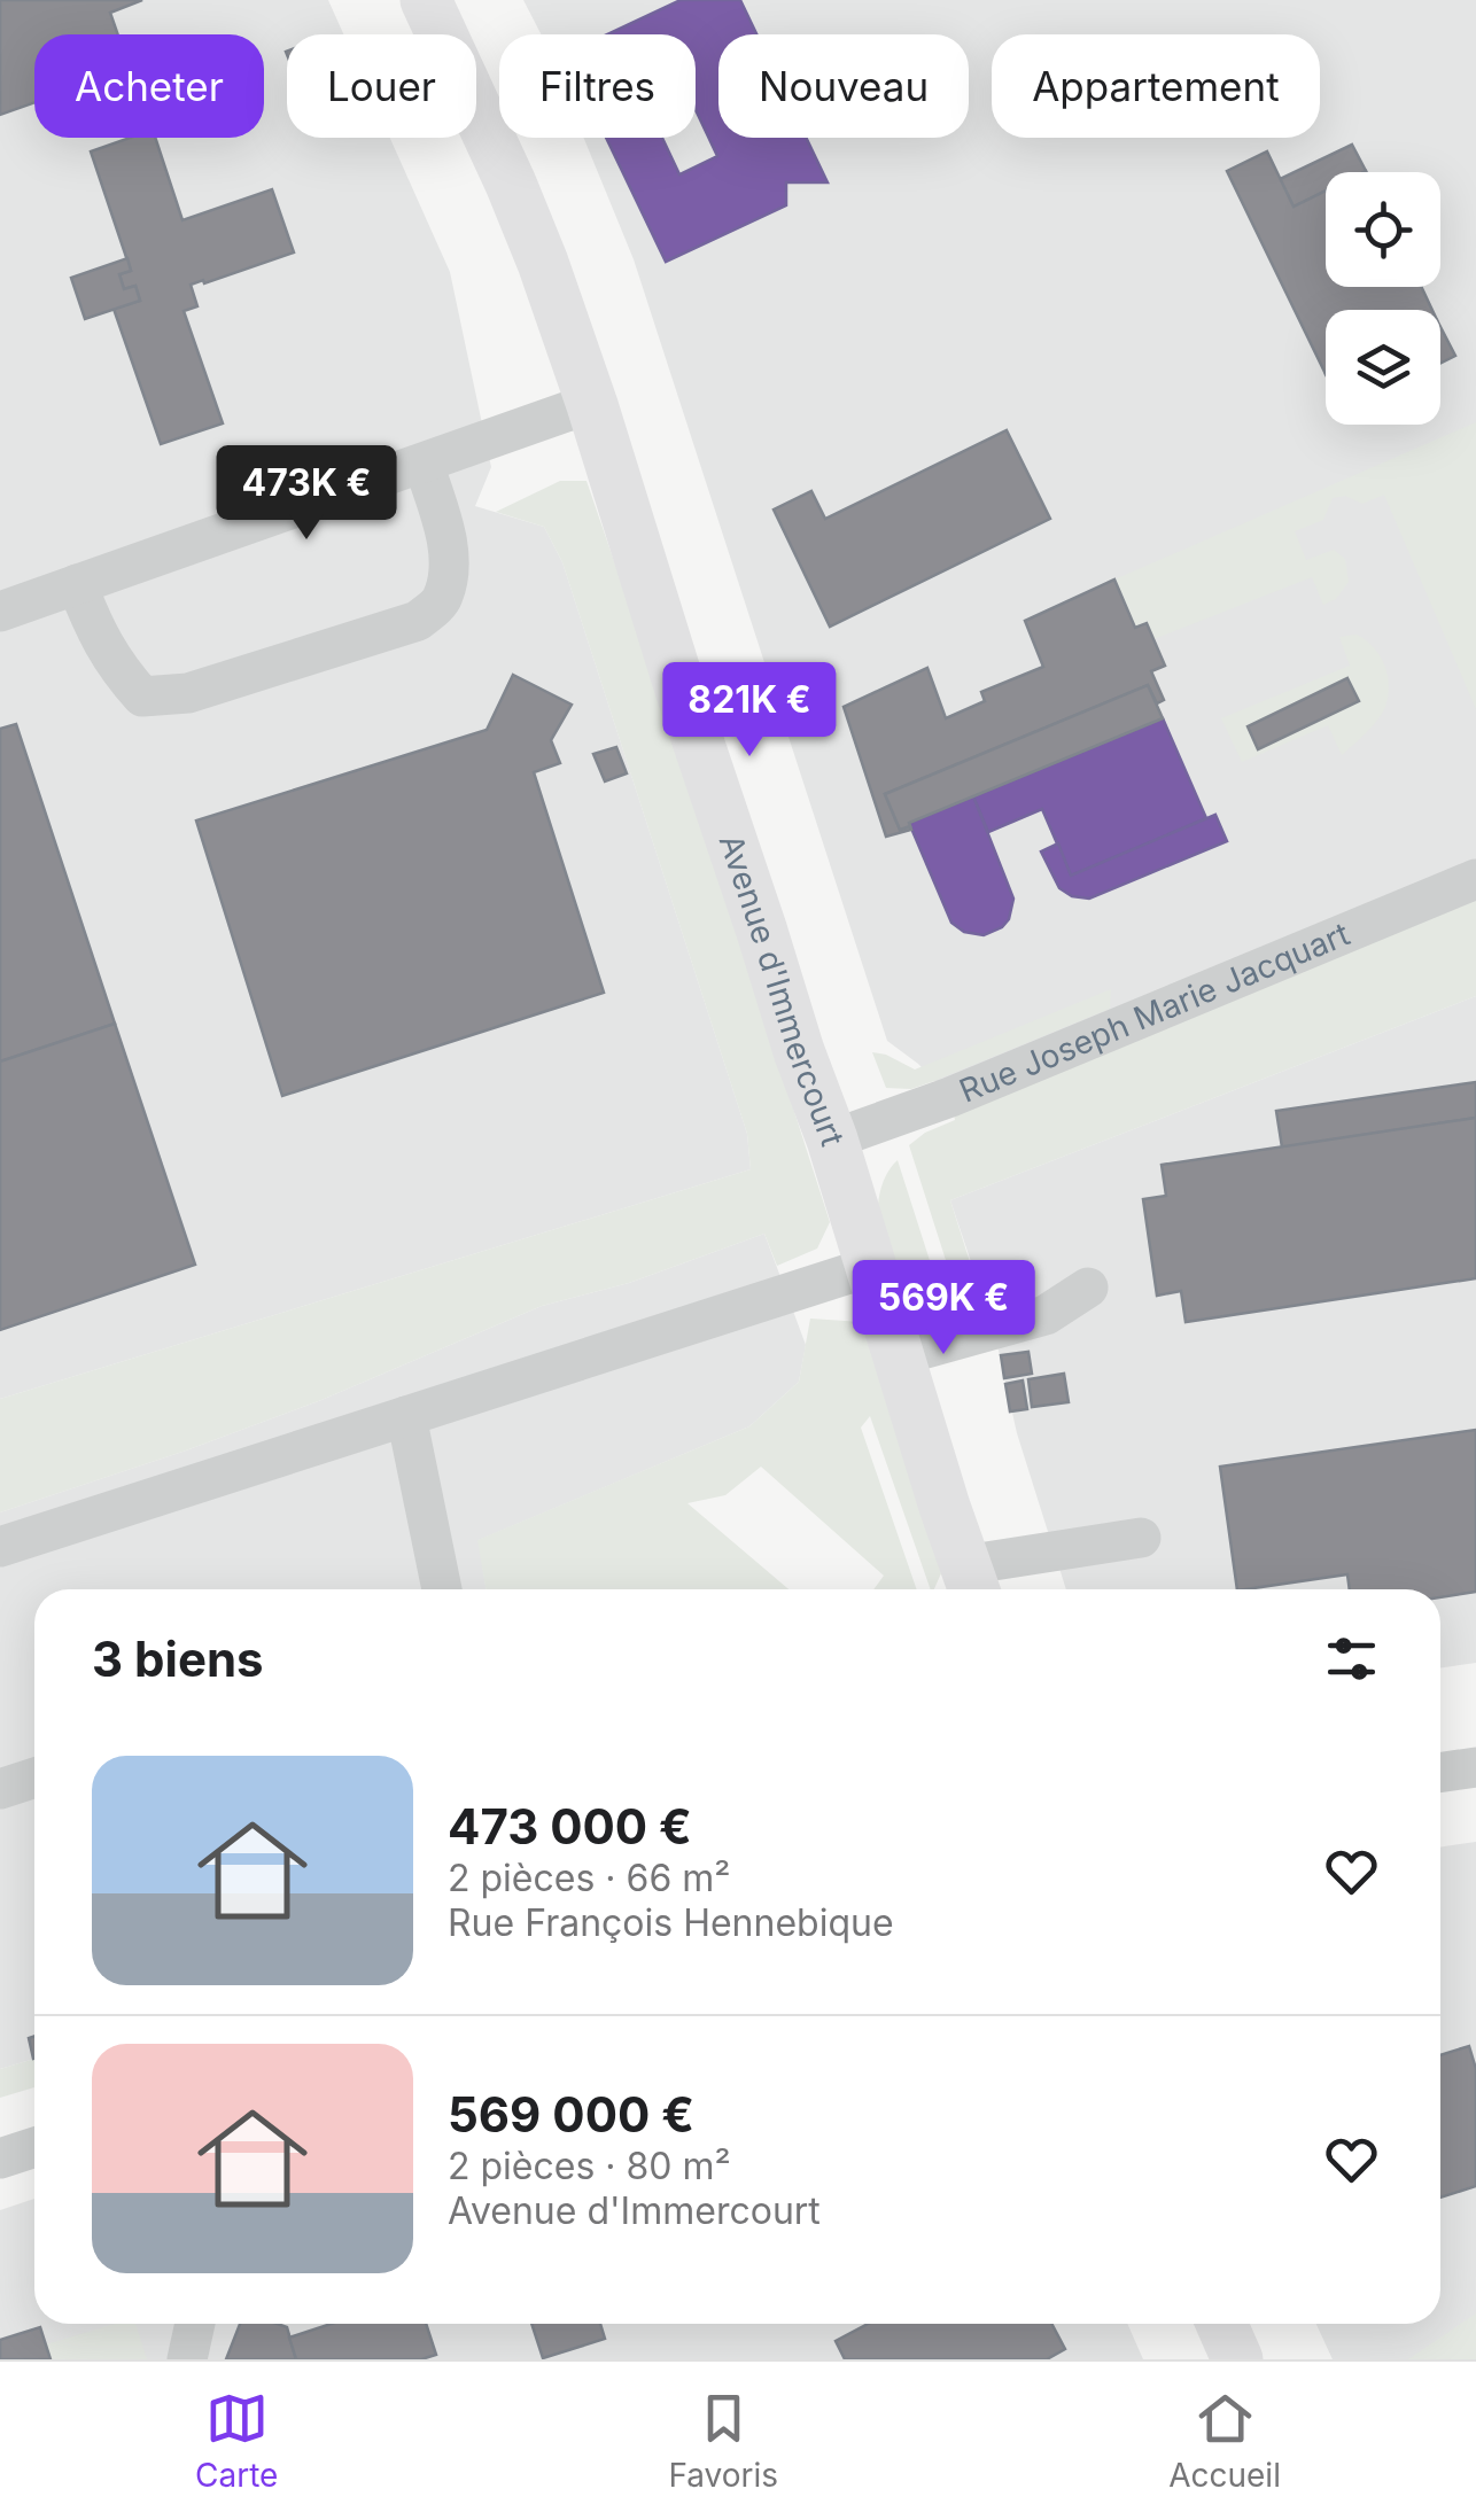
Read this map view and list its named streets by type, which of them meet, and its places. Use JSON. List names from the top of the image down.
{
  "streets": {
    "main road": ["Avenue d'Immercourt"],
    "street": ["Rue Joseph Marie Jacquart"]
  },
  "crossings": [
    ["Avenue d'Immercourt", "Rue Joseph Marie Jacquart"]
  ],
  "page": {
    "chip": [
      "Acheter",
      "Louer",
      "Filtres",
      "Nouveau",
      "Appartement"
    ],
    "price": ["473K €", "821K €", "569K €"],
    "heading": "3 biens",
    "list": [
      {
        "name": "473 000 €",
        "note": "2 pièces · 66 m² · Rue François Hennebique"
      },
      {
        "name": "569 000 €",
        "note": "2 pièces · 80 m² · Avenue d'Immercourt"
      }
    ],
    "tabs": ["Carte", "Favoris", "Accueil"]
  }
}
